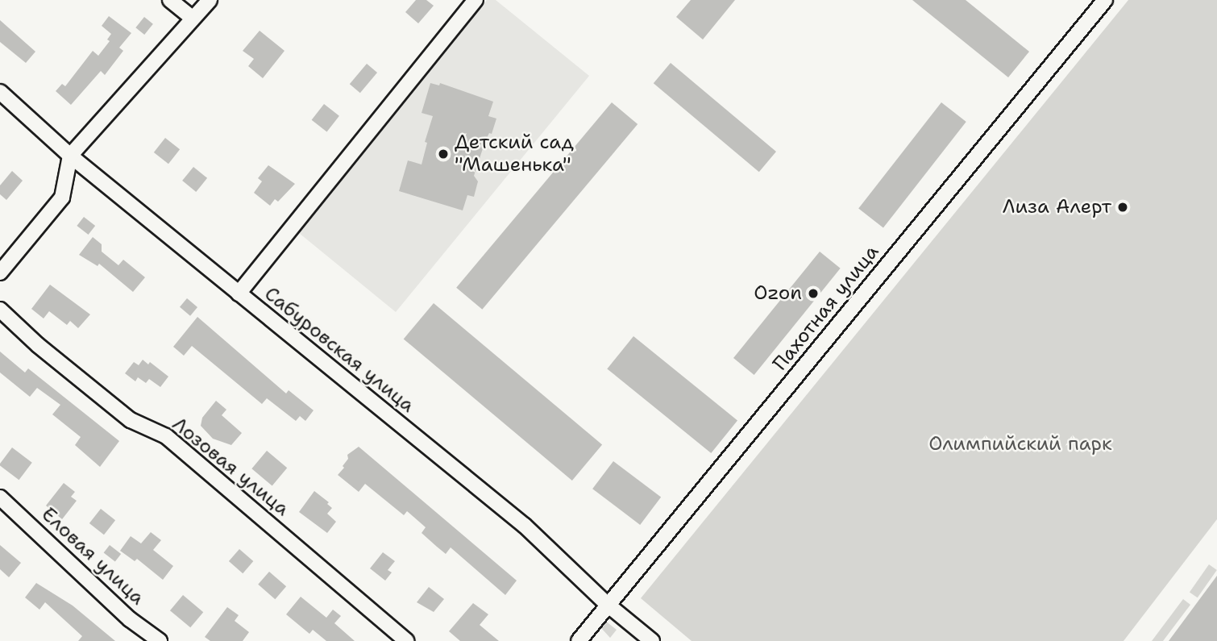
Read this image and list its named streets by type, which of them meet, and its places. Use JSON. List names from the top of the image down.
{
  "streets": {
    "street": [
      "Пахотная улица",
      "Сабуровская улица",
      "Лозовая улица",
      "Еловая улица"
    ]
  },
  "crossings": [
    ["Пахотная улица", "Сабуровская улица"]
  ],
  "parks": ["Олимпийский парк"],
  "places": ["Детский сад \"Машенька\"", "Лиза Алерт", "Ozon"]
}
